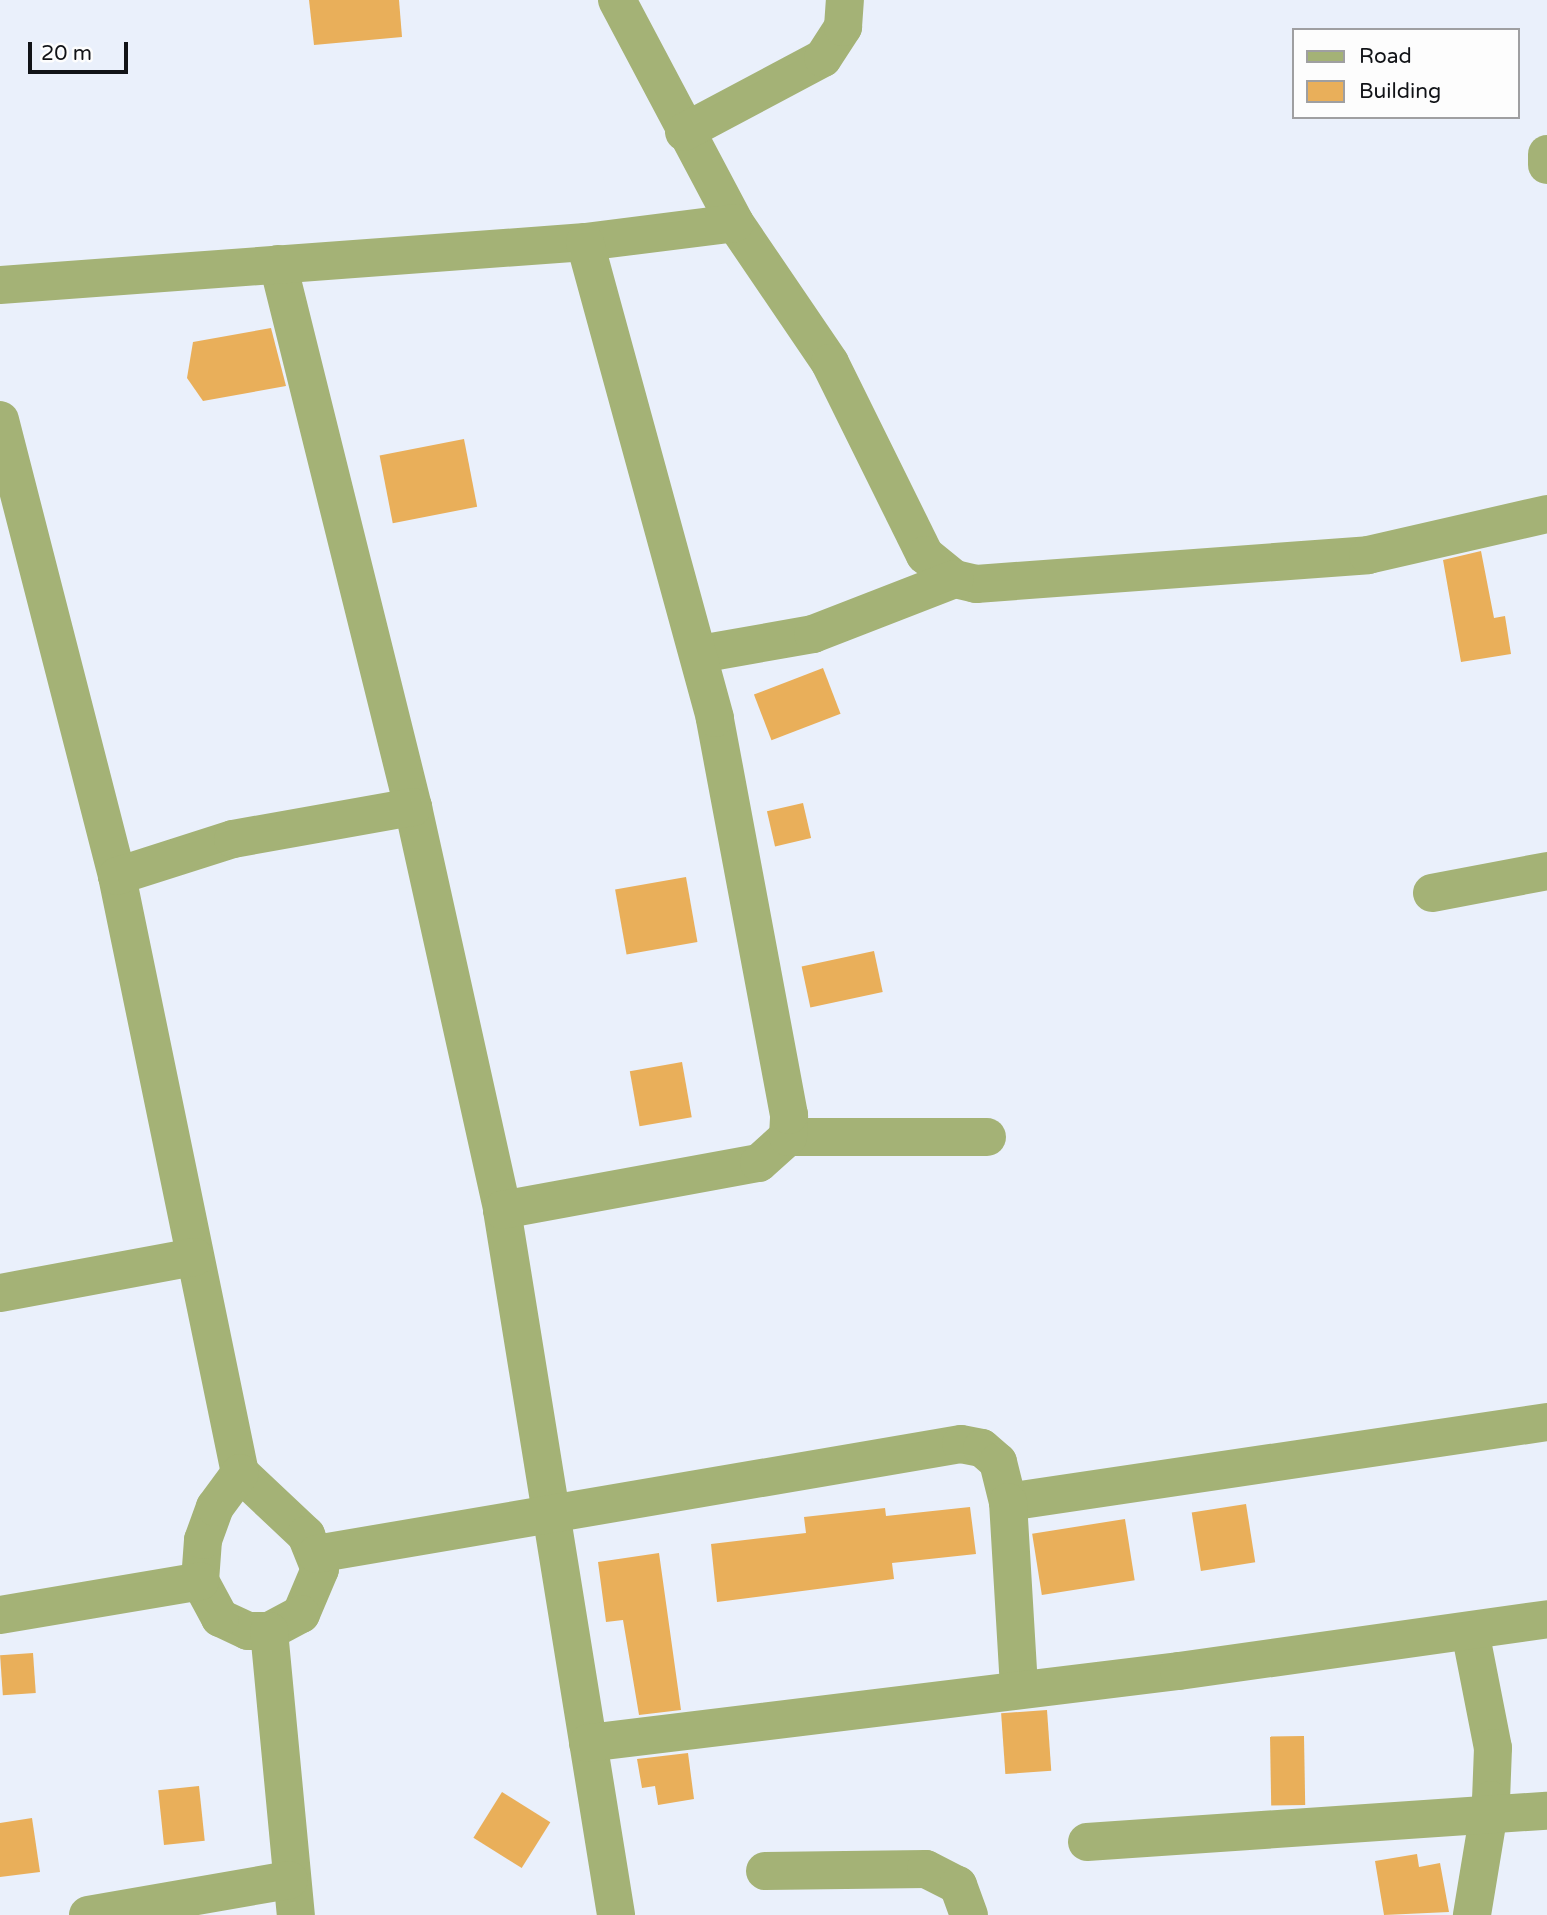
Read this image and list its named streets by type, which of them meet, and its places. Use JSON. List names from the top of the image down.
{
  "legend": ["Road", "Building"],
  "scale_bar": "20 m"
}
